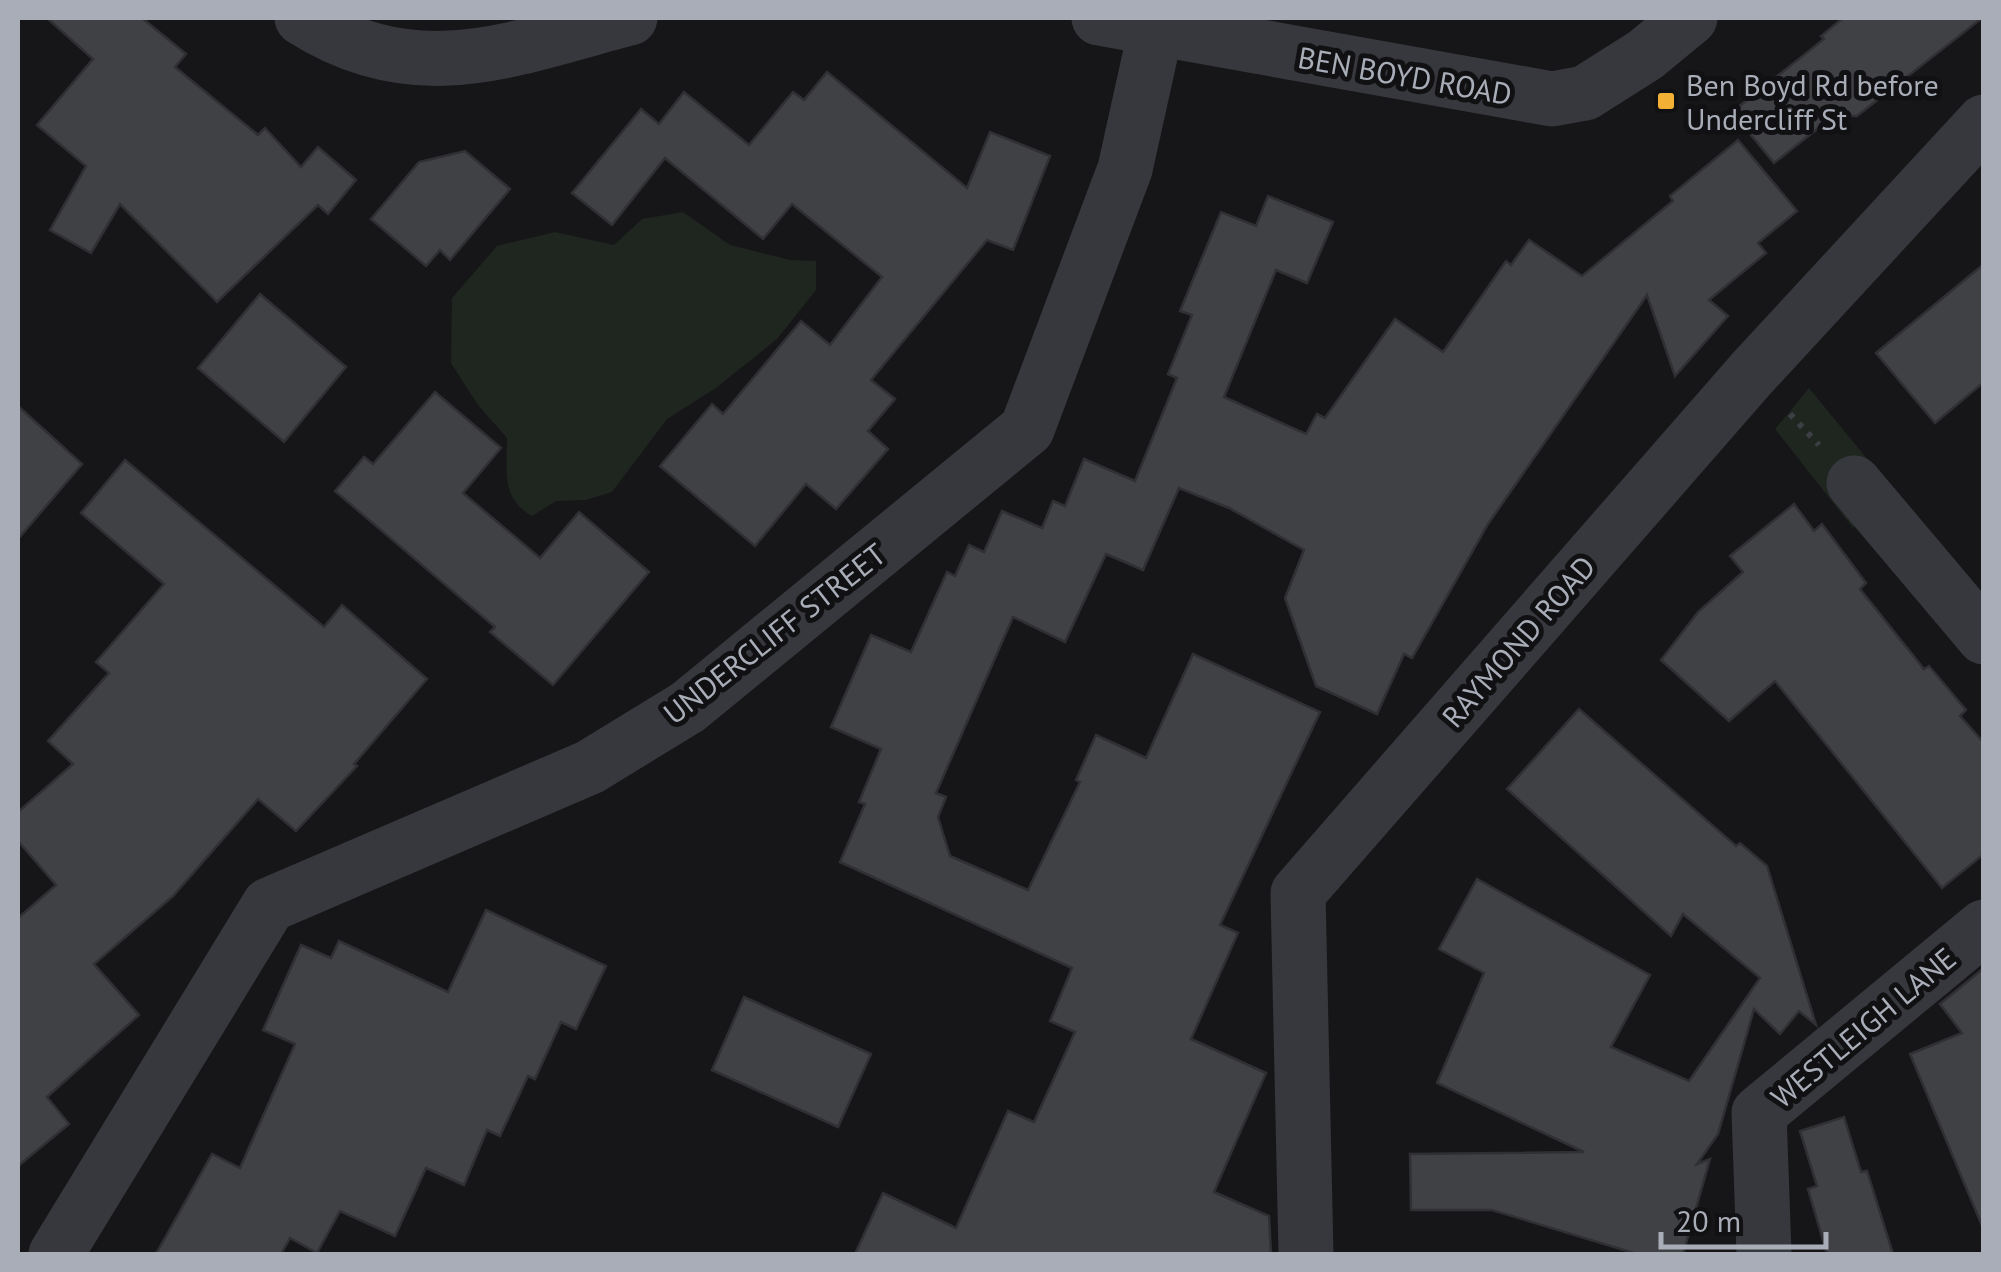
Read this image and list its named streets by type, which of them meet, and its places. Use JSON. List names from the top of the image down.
{
  "streets": {
    "street": [
      "BEN BOYD ROAD",
      "UNDERCLIFF STREET",
      "RAYMOND ROAD",
      "WESTLEIGH LANE"
    ]
  },
  "crossings": [
    ["BEN BOYD ROAD", "UNDERCLIFF STREET"]
  ],
  "places": {
    "transit": ["Ben Boyd Rd before Undercliff St"]
  },
  "scale_bar": "20 m"
}
